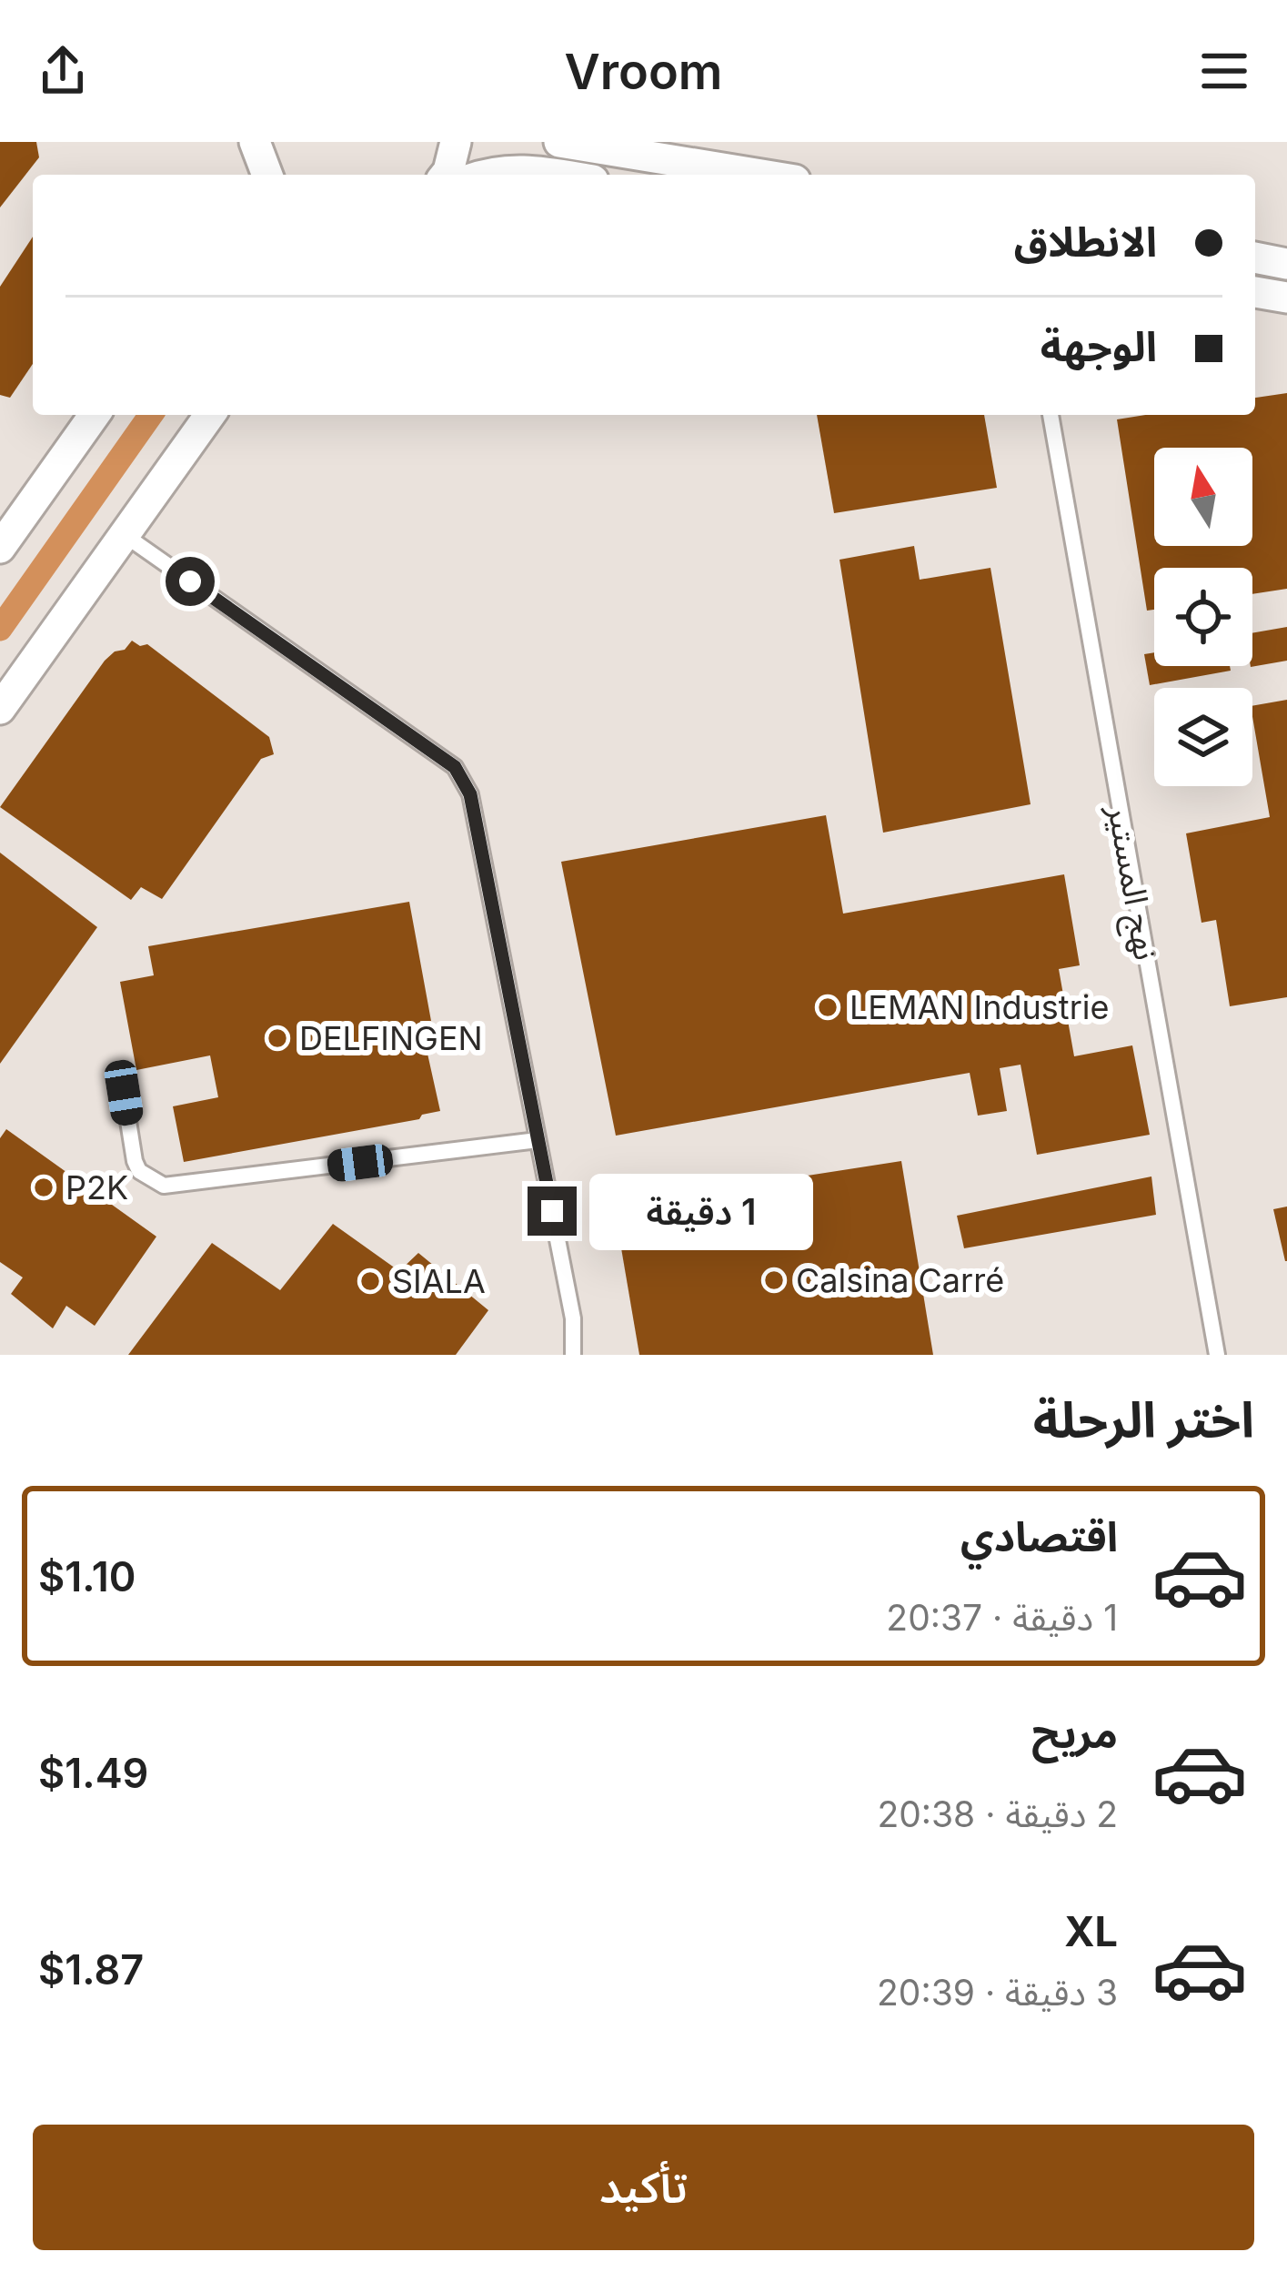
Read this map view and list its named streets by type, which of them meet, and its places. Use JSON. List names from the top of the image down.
{
  "streets": {
    "lane": ["نهج المستير"]
  },
  "places": [
    "LEMAN Industrie",
    "DELFINGEN",
    "P2K",
    "Calsina Carré",
    "SIALA"
  ],
  "north": "top",
  "page": {
    "header": "Vroom",
    "banner": ["الانطلاق", "الوجهة"],
    "bubble": "1 دقيقة",
    "heading": "اختر الرحلة",
    "list": [
      {
        "name": "اقتصادي",
        "note": "1 دقيقة · 20:37",
        "value": "$1.10"
      },
      {
        "name": "مريح",
        "note": "2 دقيقة · 20:38",
        "value": "$1.49"
      },
      {
        "name": "XL",
        "note": "3 دقيقة · 20:39",
        "value": "$1.87"
      }
    ],
    "buttons": "تأكيد"
  }
}
